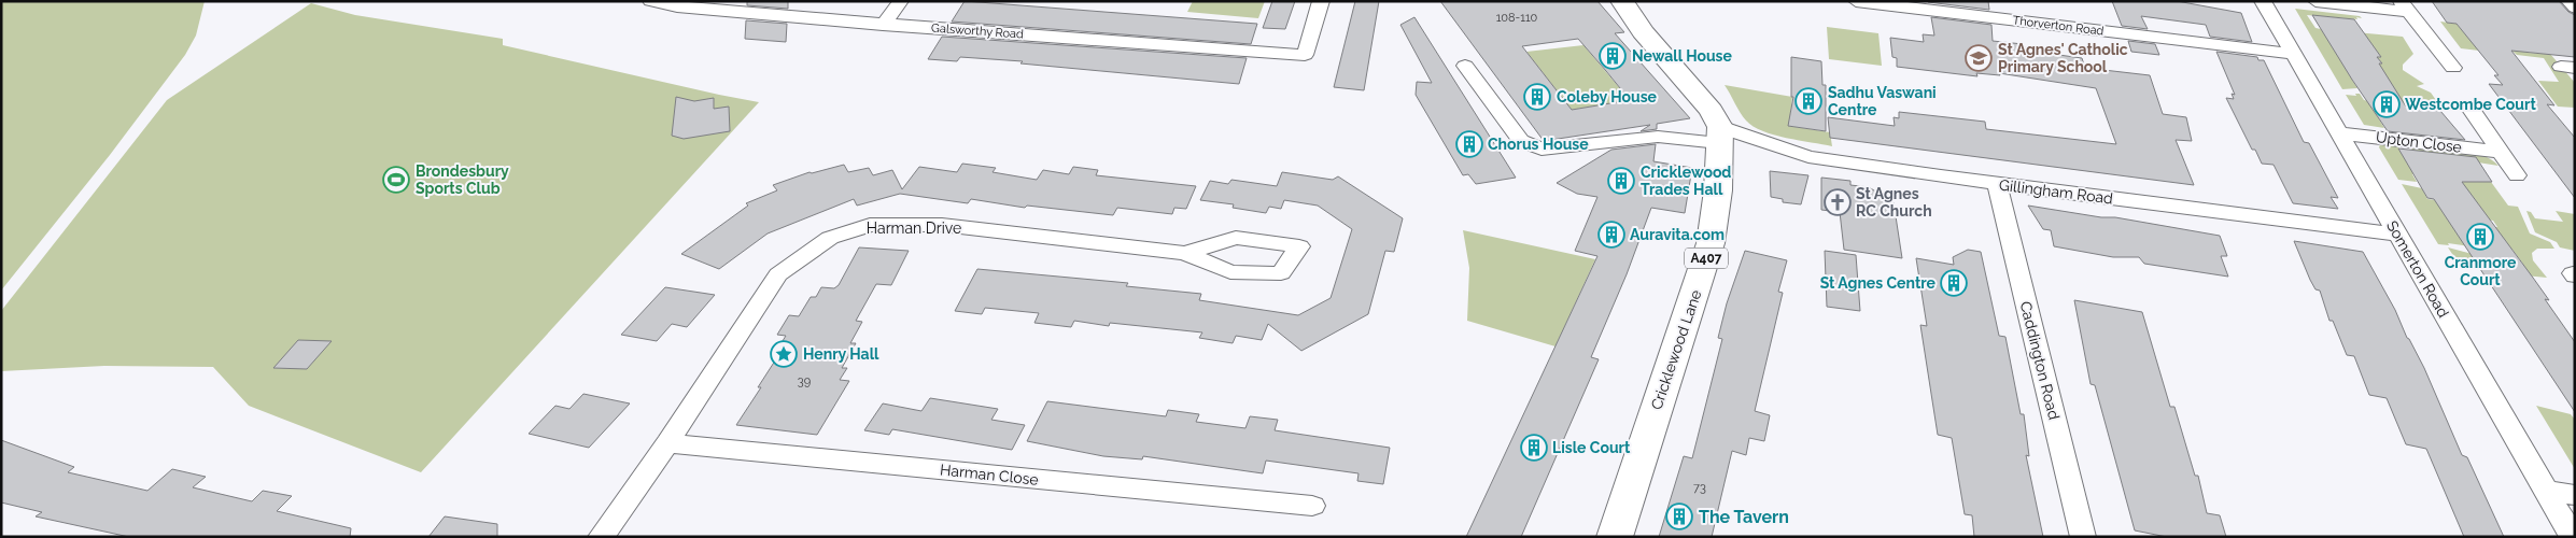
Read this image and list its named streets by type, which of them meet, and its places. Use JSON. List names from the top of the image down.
{
  "streets": {
    "main road": ["A407", "Cricklewood Lane"],
    "street": [
      "Thorverton Road",
      "Galsworthy Road",
      "Upton Close",
      "Gillingham Road",
      "Harman Drive",
      "Somerton Road",
      "Caddington Road",
      "Harman Close"
    ]
  },
  "crossings": [
    ["Thorverton Road", "Somerton Road"],
    ["Upton Close", "Somerton Road"],
    ["Gillingham Road", "Somerton Road"],
    ["Gillingham Road", "Cricklewood Lane"],
    ["Gillingham Road", "Caddington Road"],
    ["Harman Drive", "Harman Close"]
  ],
  "places": {
    "building": [
      "Newall House",
      "Coleby House",
      "Sadhu Vaswani Centre",
      "Westcombe Court",
      "Chorus House",
      "Cricklewood Trades Hall",
      "Auravita.com",
      "Cranmore Court",
      "St Agnes Centre",
      "Lisle Court",
      "The Tavern"
    ],
    "school or university": ["St Agnes' Catholic Primary School"],
    "sports": ["Brondesbury Sports Club"],
    "church": ["St Agnes RC Church"],
    "place": ["Henry Hall"]
  },
  "house_numbers": ["108-110", "39", "73"]
}
